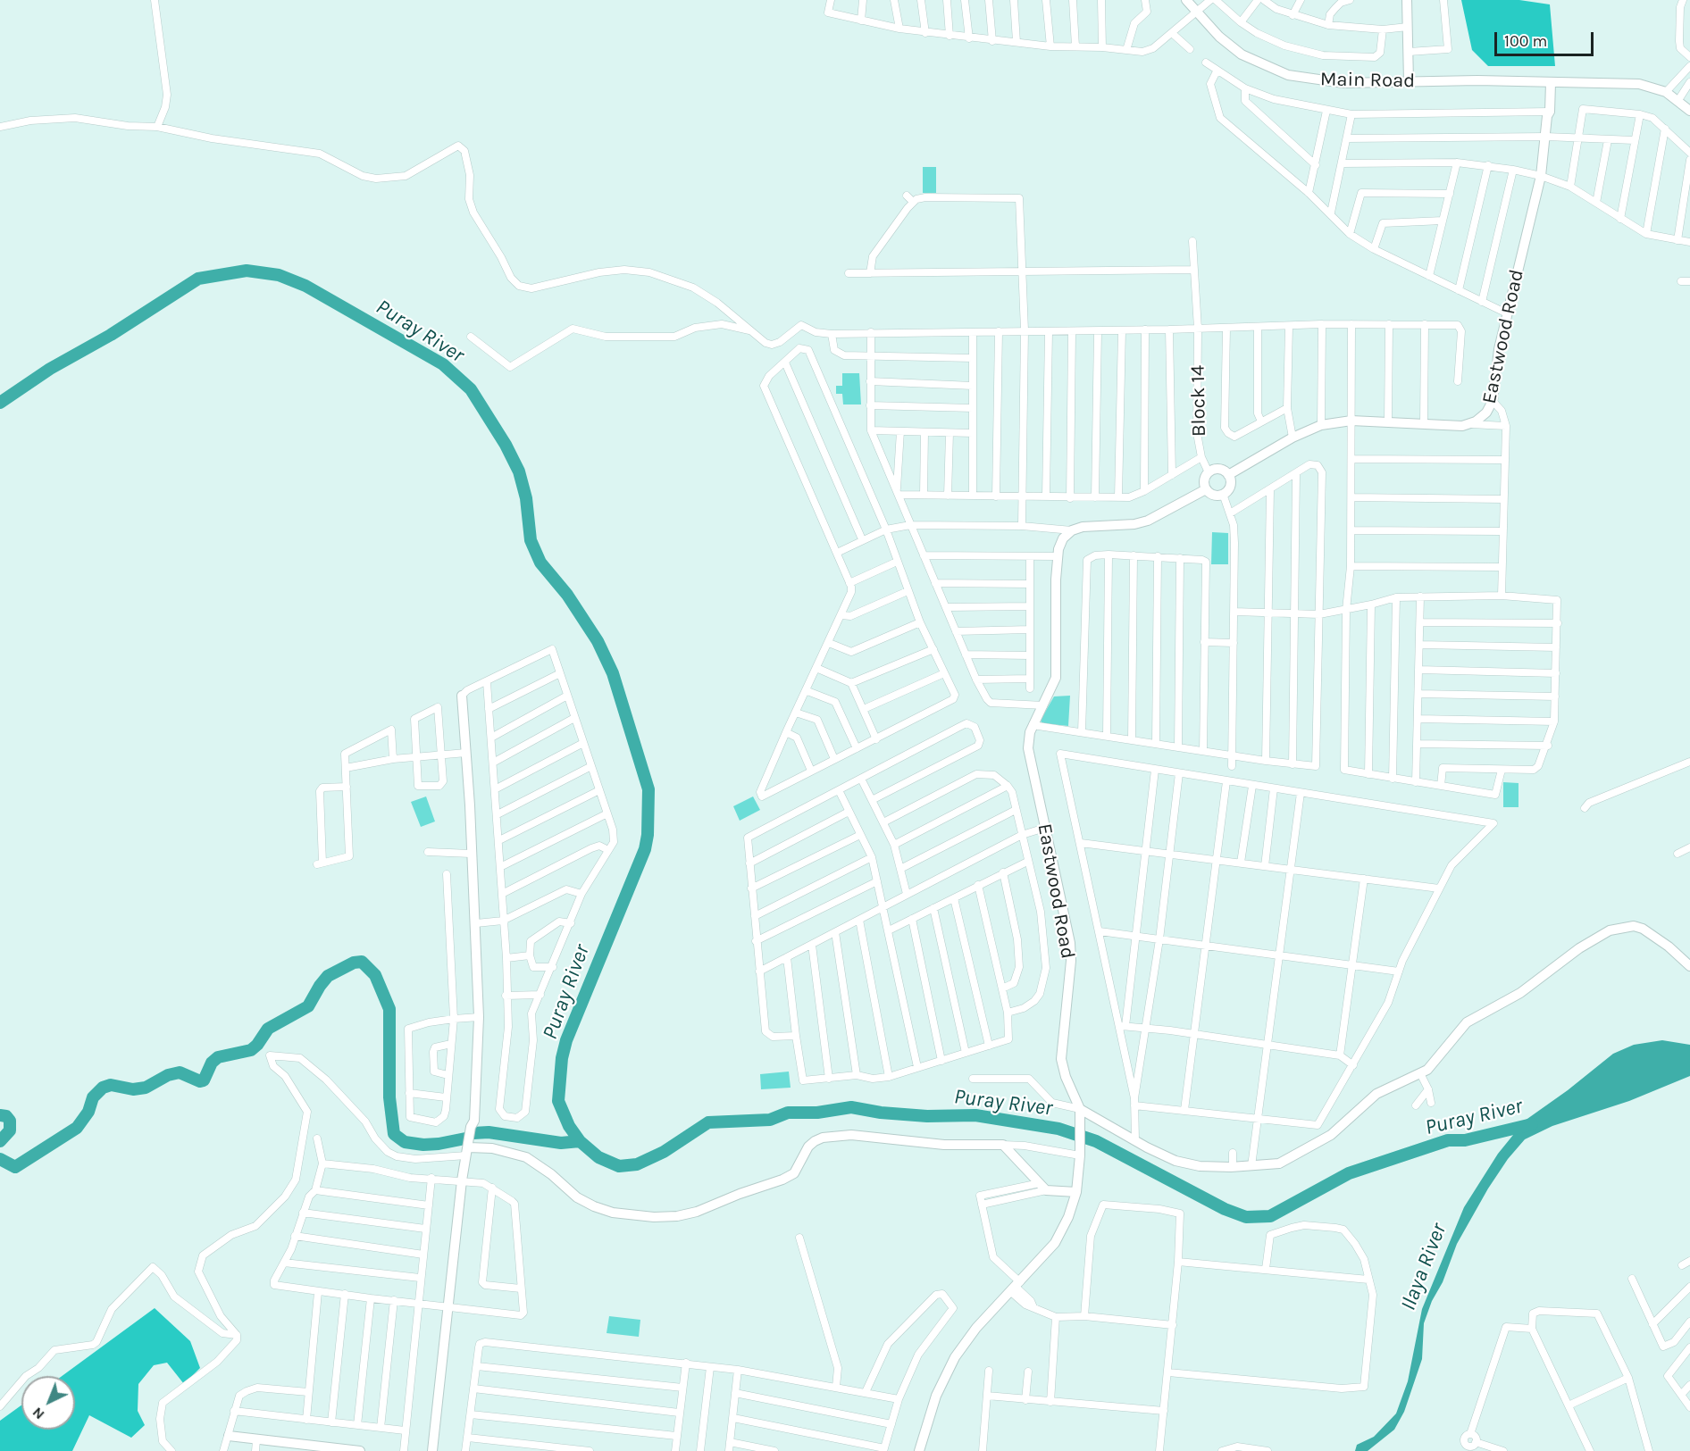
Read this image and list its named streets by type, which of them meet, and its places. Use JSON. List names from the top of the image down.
{
  "streets": {
    "street": ["Main Road", "Eastwood Road", "Block 14"]
  },
  "crossings": [
    ["Main Road", "Eastwood Road"],
    ["Eastwood Road", "Block 14"]
  ],
  "water": ["Puray River", "Ilaya River"],
  "scale_bar": "100 m",
  "north": "bottom left"
}
